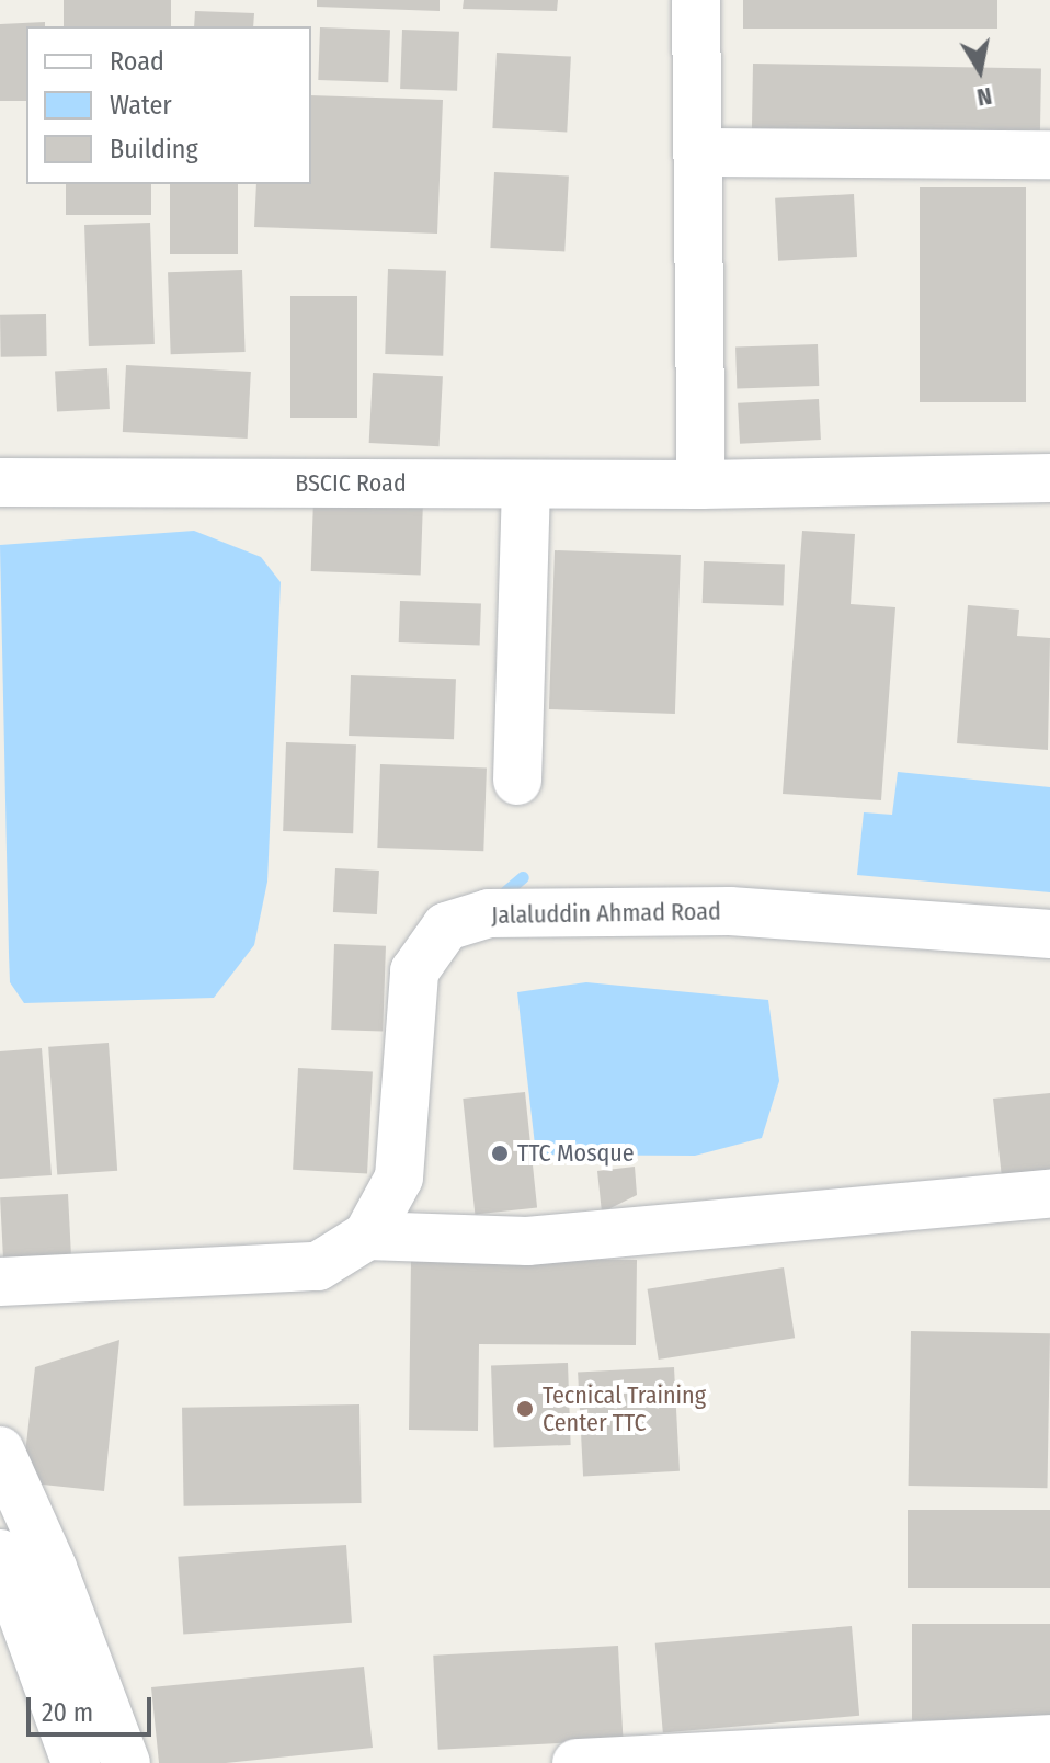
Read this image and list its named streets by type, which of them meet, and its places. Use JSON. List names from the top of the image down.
{
  "streets": {
    "street": ["BSCIC Road", "Jalaluddin Ahmad Road"]
  },
  "places": ["TTC Mosque", "Tecnical Training Center TTC"],
  "legend": ["Road", "Water", "Building"],
  "scale_bar": "20 m",
  "north": "bottom"
}
